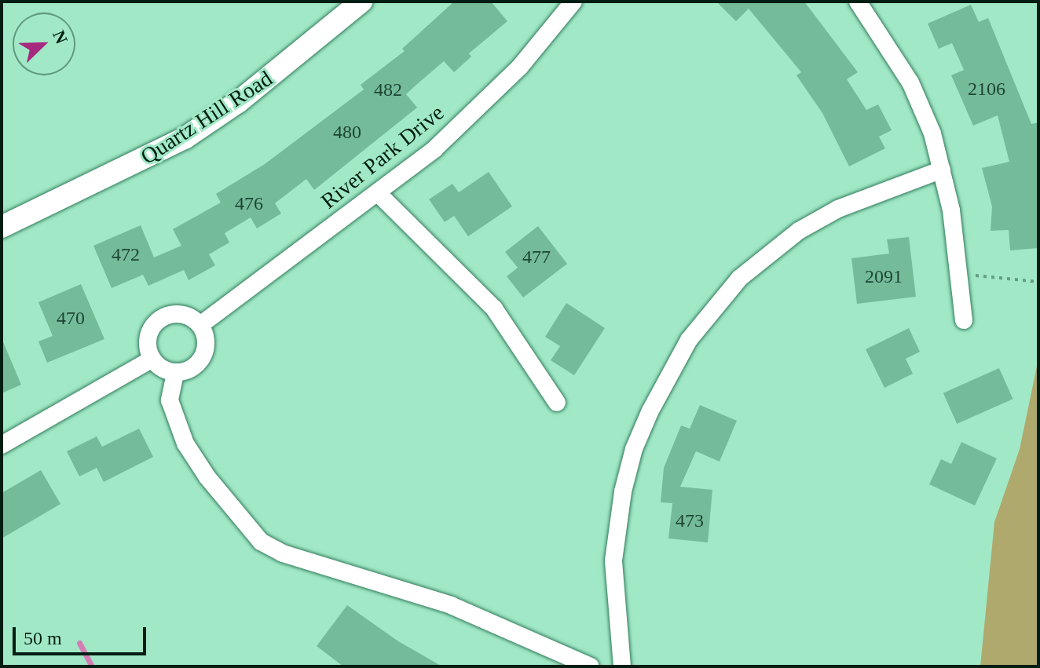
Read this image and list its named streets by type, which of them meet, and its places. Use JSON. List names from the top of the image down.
{
  "streets": {
    "street": ["Quartz Hill Road", "River Park Drive"]
  },
  "house_numbers": [
    "2106",
    "482",
    "480",
    "476",
    "472",
    "477",
    "2091",
    "470",
    "473"
  ],
  "scale_bar": "50 m",
  "north": "top right"
}
